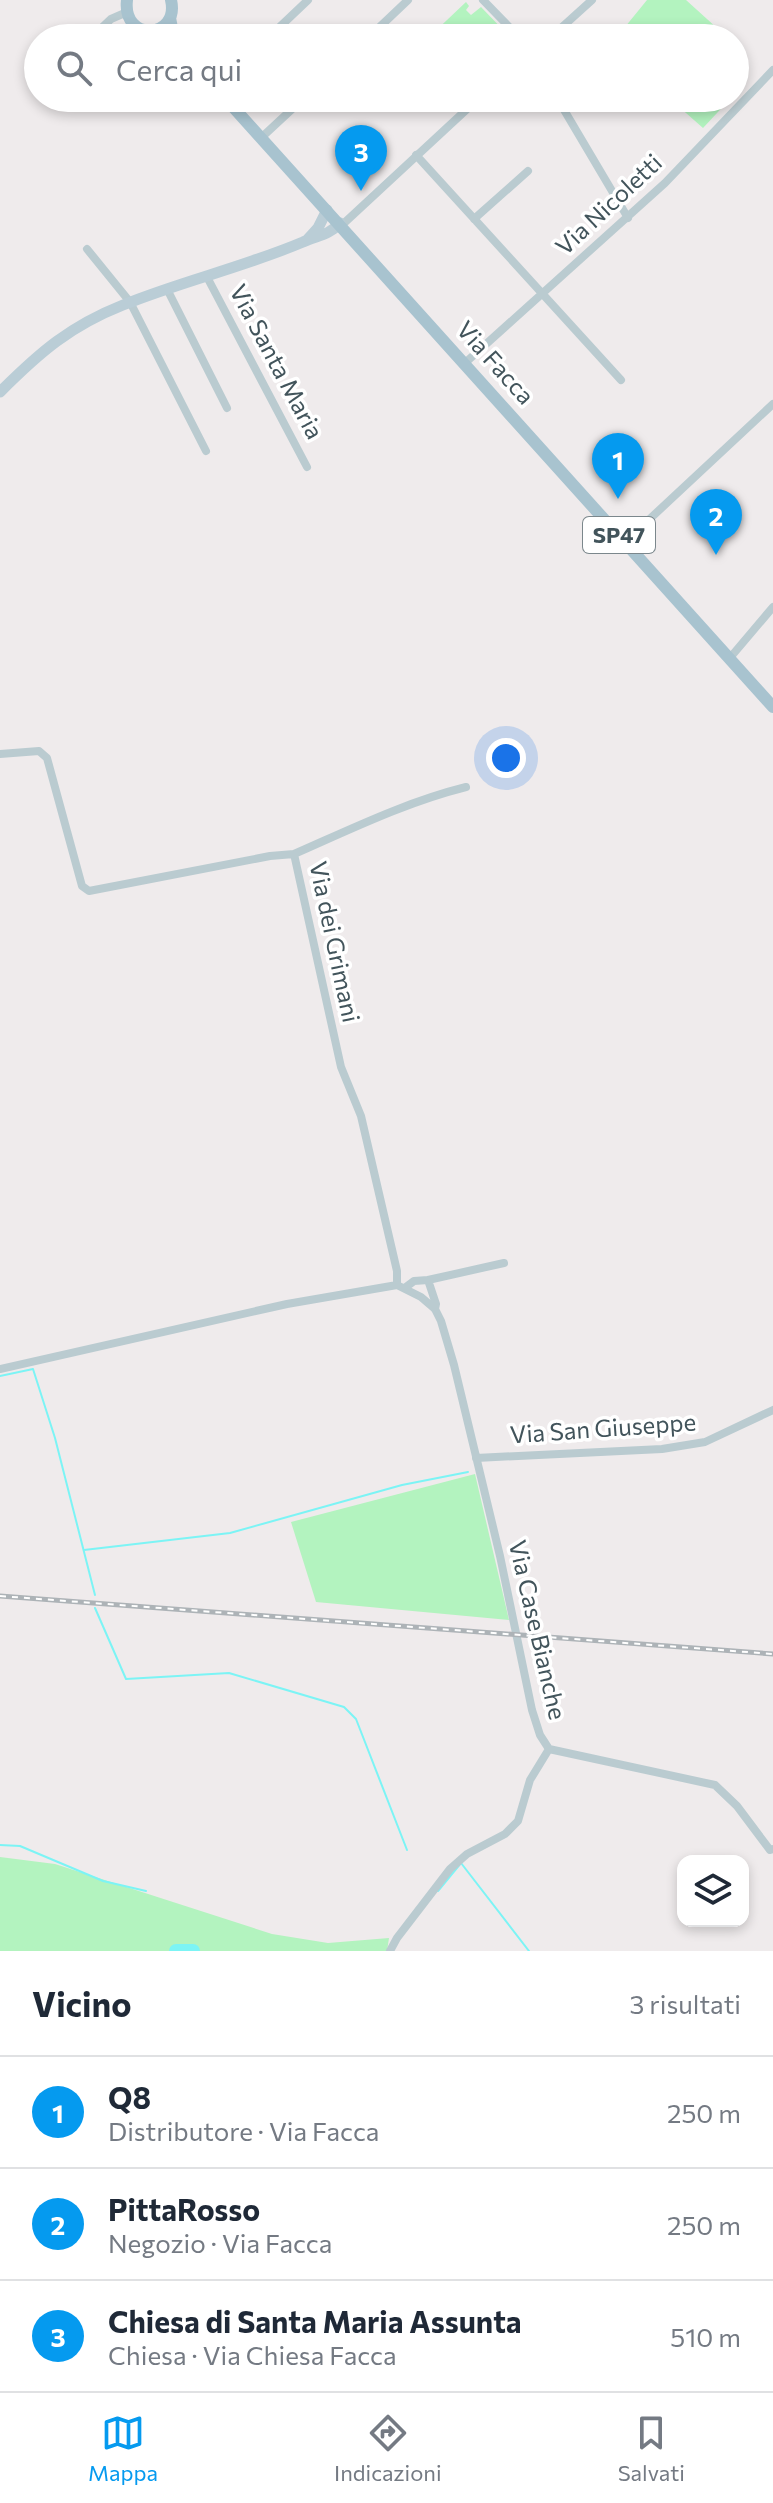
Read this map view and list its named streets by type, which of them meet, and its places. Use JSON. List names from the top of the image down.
{
  "streets": {
    "main road": ["Via Santa Maria", "Via Facca", "SP47"],
    "street": [
      "Via Nicoletti",
      "Via dei Grimani",
      "Via San Giuseppe",
      "Via Case Bianche"
    ]
  },
  "crossings": [
    ["Via Nicoletti", "Via Facca"],
    ["Via Santa Maria", "Via Facca"],
    ["Via San Giuseppe", "Via Case Bianche"]
  ],
  "page": {
    "search": "Cerca qui",
    "pins": ["3", "1", "2"],
    "heading": ["Vicino", "3 risultati"],
    "list": [
      {
        "mark": "1",
        "name": "Q8",
        "note": "Distributore · Via Facca",
        "value": "250 m"
      },
      {
        "mark": "2",
        "name": "PittaRosso",
        "note": "Negozio · Via Facca",
        "value": "250 m"
      },
      {
        "mark": "3",
        "name": "Chiesa di Santa Maria Assunta",
        "note": "Chiesa · Via Chiesa Facca",
        "value": "510 m"
      }
    ],
    "nav": ["Mappa", "Indicazioni", "Salvati"]
  }
}
